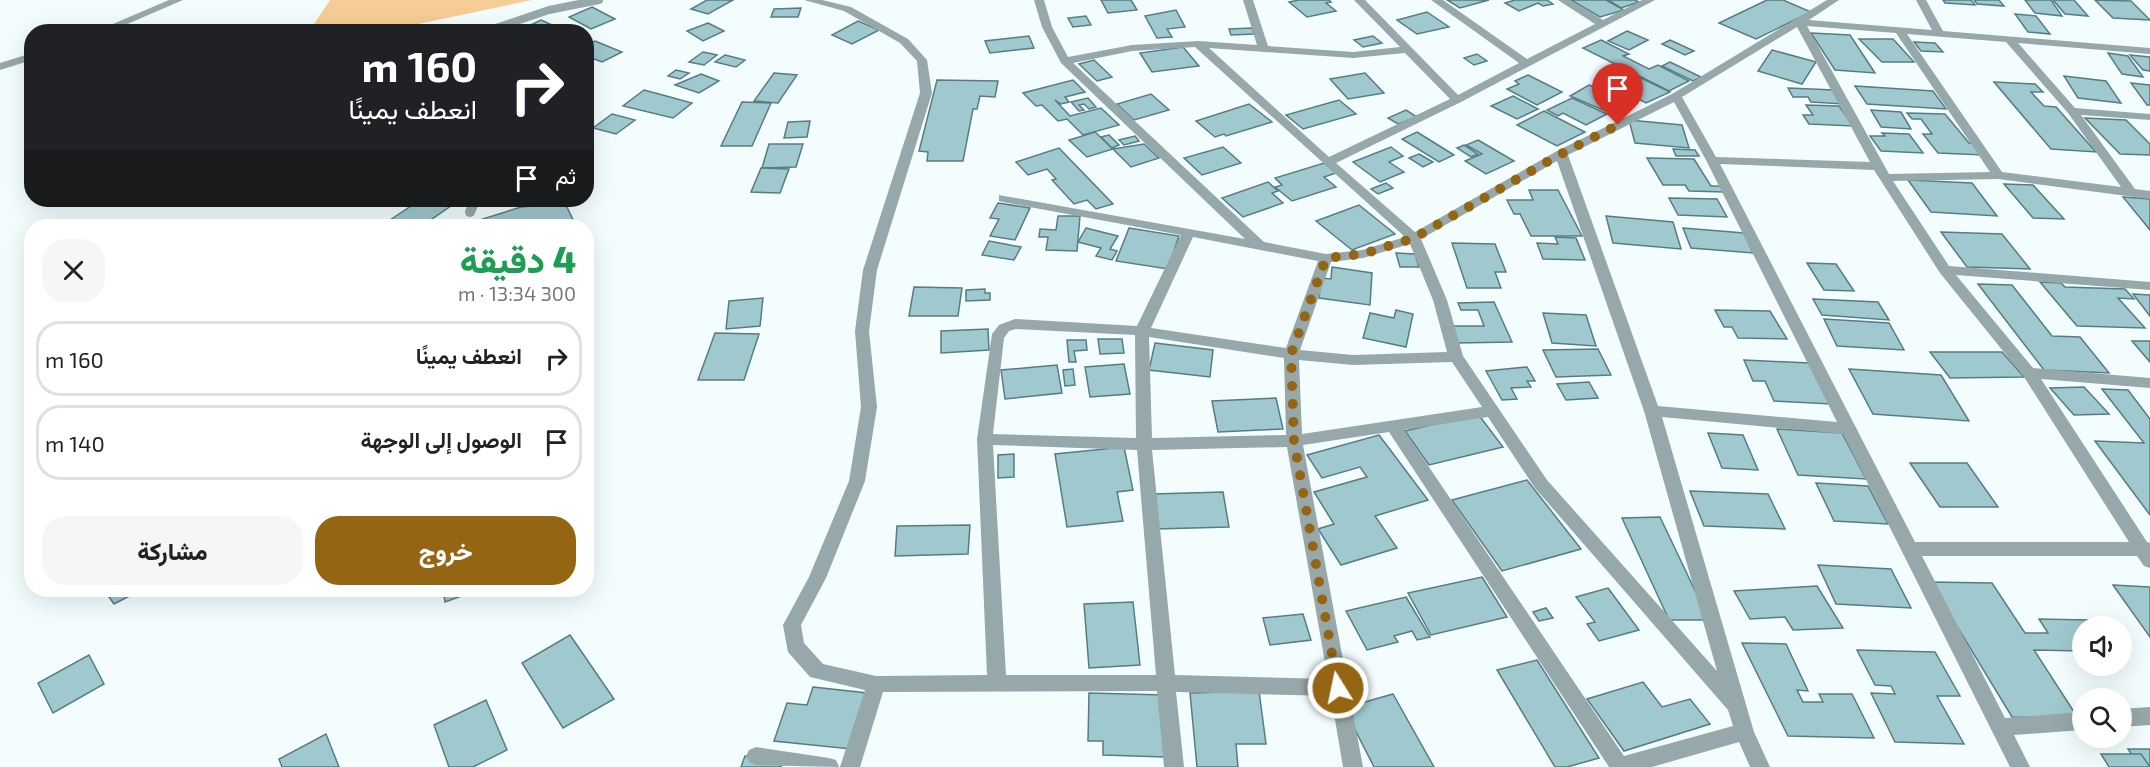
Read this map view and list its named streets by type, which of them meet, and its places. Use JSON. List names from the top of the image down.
{
  "page": {
    "turn": ["160 m", "انعطف يمينًا"],
    "then": "ثم",
    "heading": ["4 دقيقة", "300 m · 13:34"],
    "list": [
      {
        "name": "انعطف يمينًا",
        "value": "160 m"
      },
      {
        "name": "الوصول إلى الوجهة",
        "value": "140 m"
      }
    ],
    "buttons": ["خروج", "مشاركة"]
  }
}
